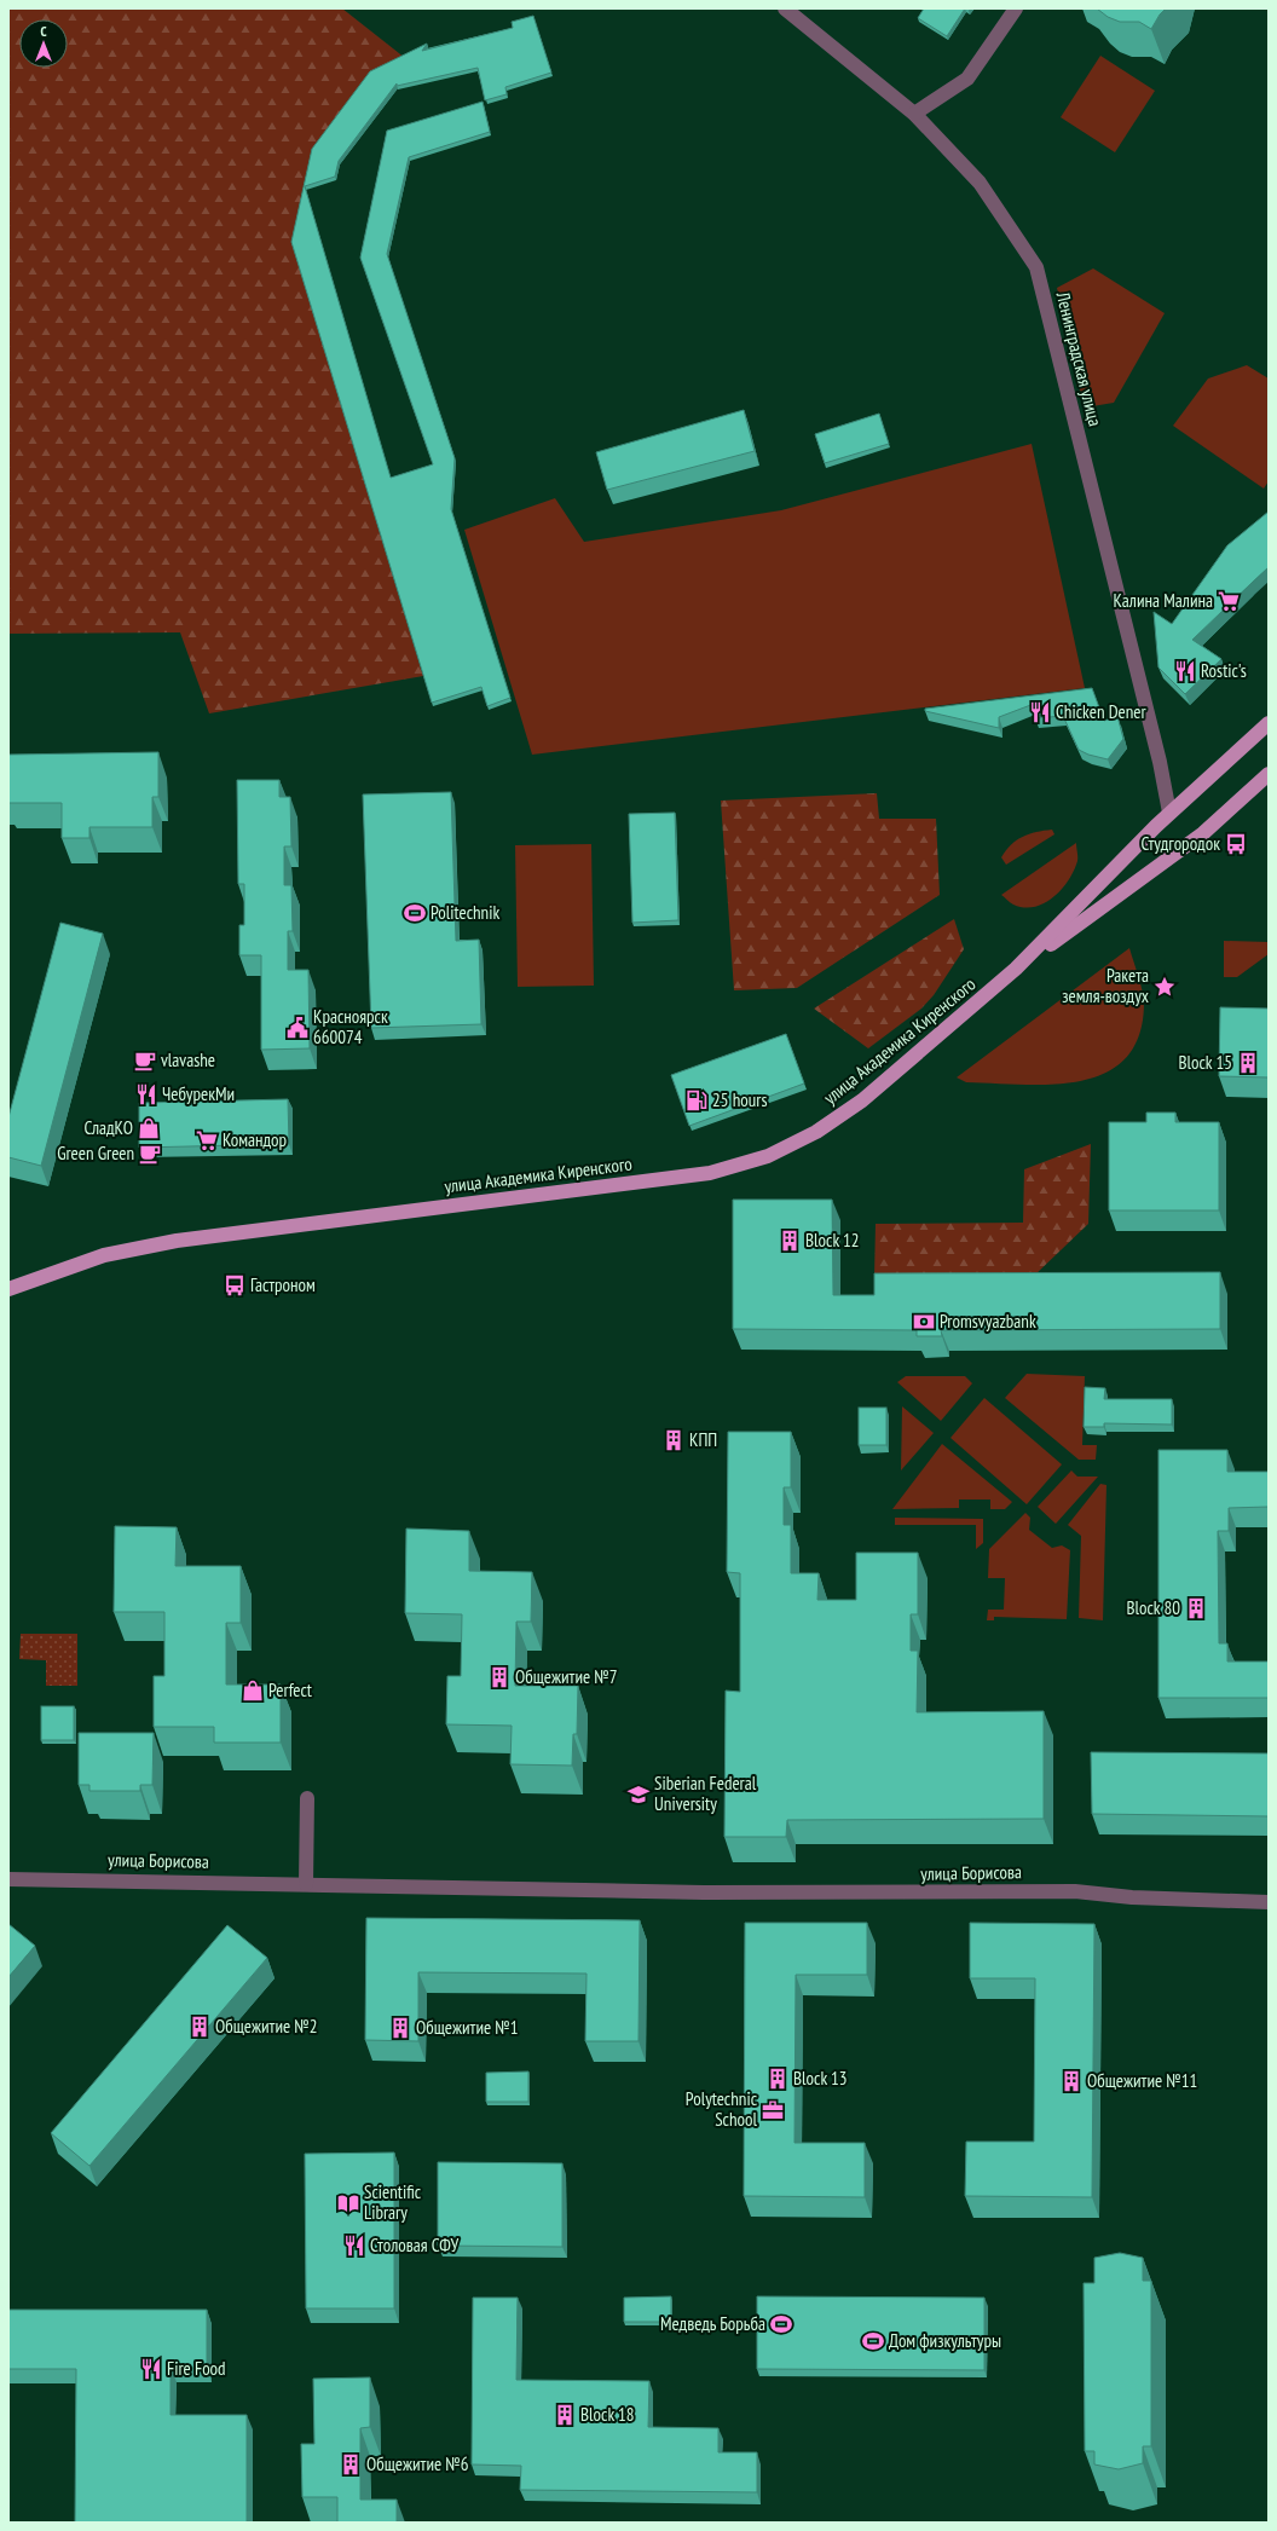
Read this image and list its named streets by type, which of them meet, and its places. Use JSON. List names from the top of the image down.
{
  "streets": {
    "main road": ["улица Академика Киренского"],
    "street": ["Ленинградская улица", "улица Борисова"]
  },
  "crossings": [
    ["Ленинградская улица", "улица Академика Киренского"]
  ],
  "places": {
    "supermarket": ["Калина Малина", "Командор"],
    "restaurant": [
      "Rostic's",
      "Chicken Dener",
      "ЧебурекМи",
      "Столовая СФУ",
      "Fire Food"
    ],
    "bus stop": ["Студгородок", "Гастроном"],
    "sports": ["Politechnik", "Медведь Борьба", "Дом физкультуры"],
    "place": ["Ракета земля-воздух"],
    "public building": ["Красноярск 660074"],
    "cafe": ["vlavashe", "Green Green"],
    "building": [
      "Block 15",
      "Block 12",
      "КПП",
      "Block 80",
      "Общежитие №7",
      "Общежитие №2",
      "Общежитие №1",
      "Block 13",
      "Общежитие №11",
      "Block 18",
      "Общежитие №6"
    ],
    "fuel station": ["25 hours"],
    "shop": ["СладКО", "Perfect"],
    "bank": ["Promsvyazbank"],
    "school or university": ["Siberian Federal University"],
    "office": ["Polytechnic School"],
    "library": ["Scientific Library"]
  },
  "north": "top"
}
